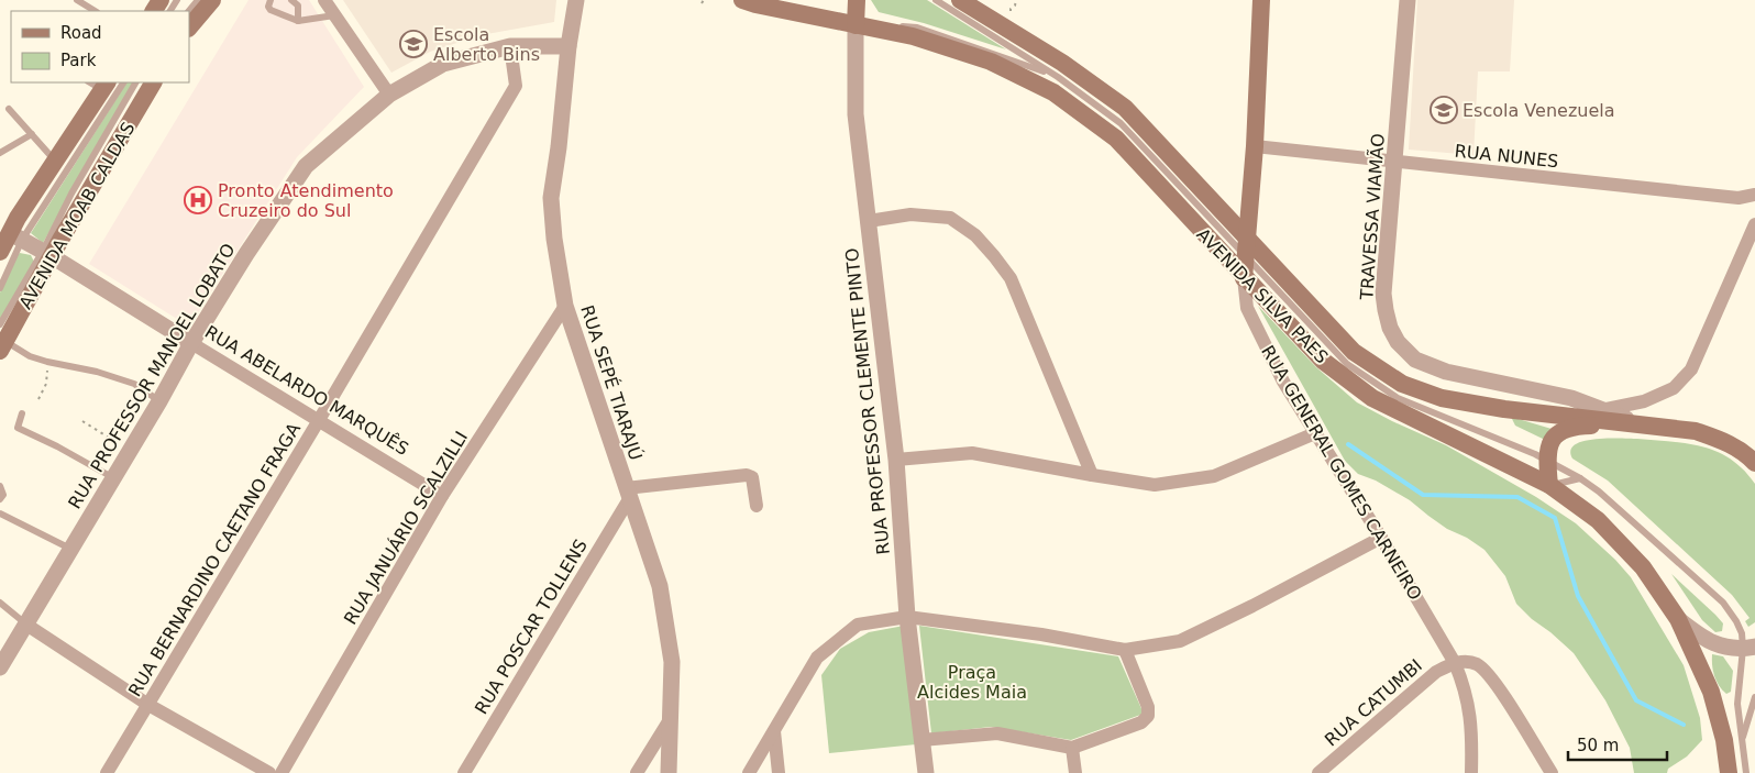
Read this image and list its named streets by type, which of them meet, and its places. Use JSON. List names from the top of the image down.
{
  "streets": {
    "main road": ["AVENIDA MOAB CALDAS", "AVENIDA SILVA PAES", "RUA GENERAL GOMES CARNEIRO"],
    "street": [
      "RUA NUNES",
      "TRAVESSA VIAMÃO",
      "RUA PROFESSOR MANOEL LOBATO",
      "RUA SEPÉ TIARAJÚ",
      "RUA ABELARDO MARQUÊS",
      "RUA PROFESSOR CLEMENTE PINTO",
      "RUA JANUÁRIO SCALZILLI",
      "RUA BERNARDINO CAETANO FRAGA",
      "RUA POSCAR TOLLENS",
      "RUA CATUMBI"
    ]
  },
  "crossings": [
    ["RUA NUNES", "TRAVESSA VIAMÃO"],
    ["RUA NUNES", "RUA GENERAL GOMES CARNEIRO"],
    ["AVENIDA MOAB CALDAS", "RUA ABELARDO MARQUÊS"],
    ["TRAVESSA VIAMÃO", "AVENIDA SILVA PAES"],
    ["AVENIDA SILVA PAES", "RUA PROFESSOR CLEMENTE PINTO"],
    ["AVENIDA SILVA PAES", "RUA GENERAL GOMES CARNEIRO"],
    ["RUA PROFESSOR MANOEL LOBATO", "RUA SEPÉ TIARAJÚ"],
    ["RUA PROFESSOR MANOEL LOBATO", "RUA ABELARDO MARQUÊS"],
    ["RUA PROFESSOR MANOEL LOBATO", "RUA BERNARDINO CAETANO FRAGA"],
    ["RUA SEPÉ TIARAJÚ", "RUA JANUÁRIO SCALZILLI"],
    ["RUA SEPÉ TIARAJÚ", "RUA POSCAR TOLLENS"],
    ["RUA ABELARDO MARQUÊS", "RUA JANUÁRIO SCALZILLI"],
    ["RUA ABELARDO MARQUÊS", "RUA BERNARDINO CAETANO FRAGA"],
    ["RUA GENERAL GOMES CARNEIRO", "RUA CATUMBI"]
  ],
  "parks": ["Praça Alcides Maia"],
  "places": {
    "school or university": ["Escola Alberto Bins", "Escola Venezuela"],
    "hospital": ["Pronto Atendimento Cruzeiro do Sul"]
  },
  "legend": ["Road", "Park"],
  "scale_bar": "50 m"
}
